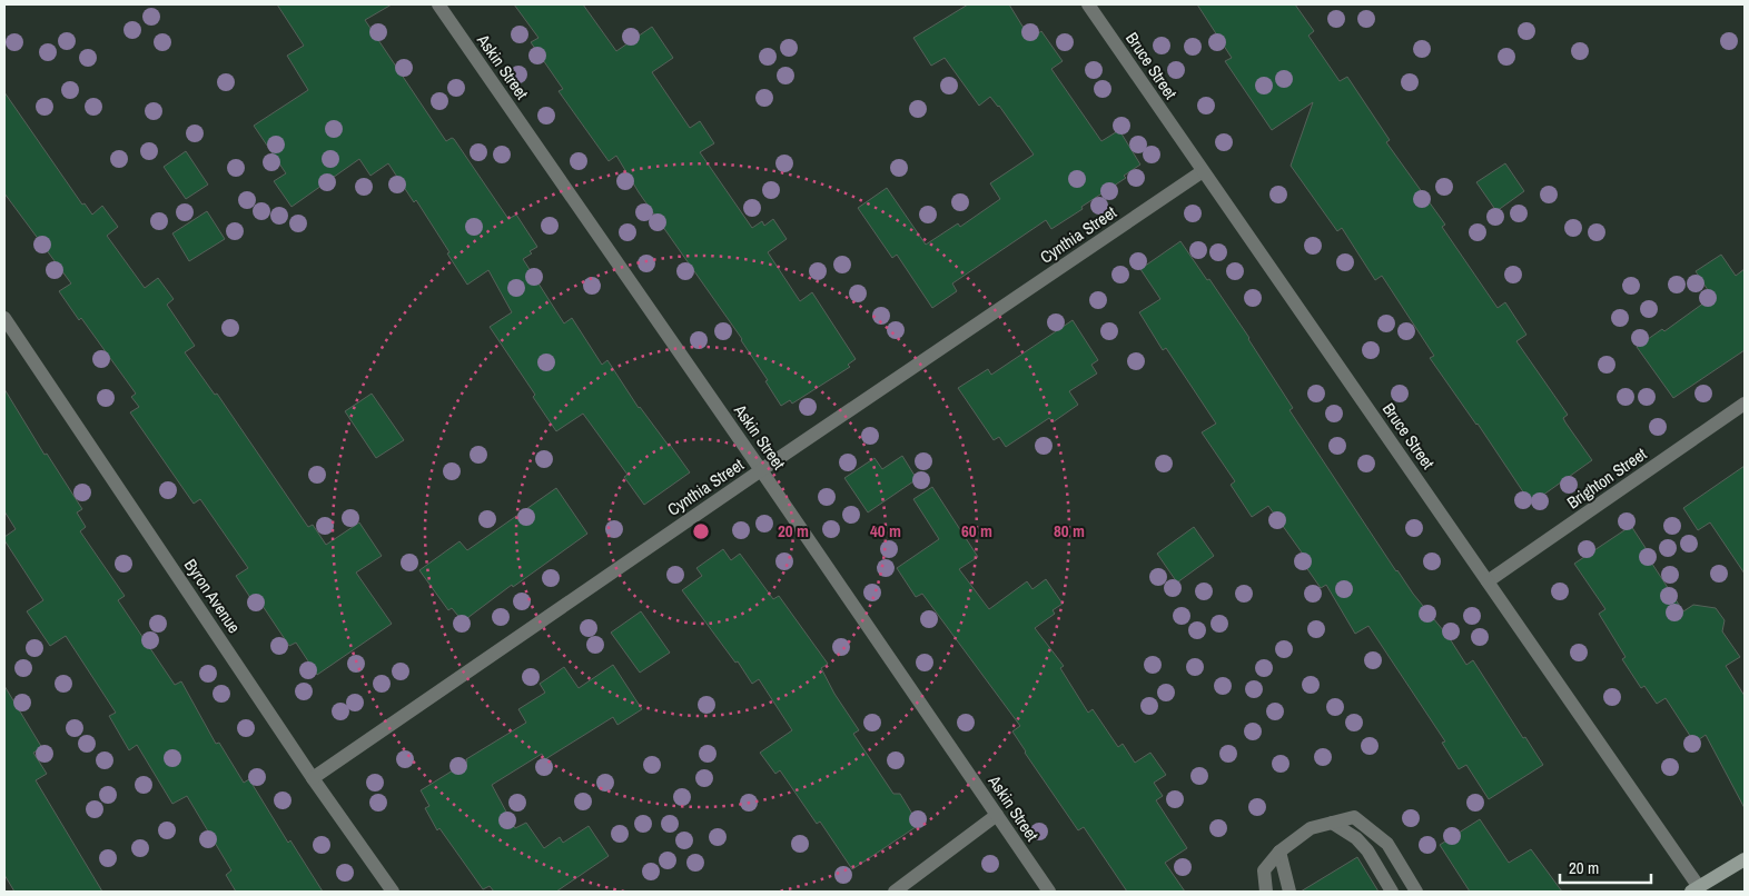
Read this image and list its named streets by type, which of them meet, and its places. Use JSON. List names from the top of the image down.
{
  "streets": {
    "street": [
      "Bruce Street",
      "Askin Street",
      "Cynthia Street",
      "Brighton Street",
      "Byron Avenue"
    ]
  },
  "crossings": [
    ["Bruce Street", "Cynthia Street"],
    ["Bruce Street", "Brighton Street"],
    ["Askin Street", "Cynthia Street"],
    ["Cynthia Street", "Byron Avenue"]
  ],
  "scale_bar": "20 m",
  "rings": [
    "20 m",
    "40 m",
    "60 m",
    "80 m"
  ]
}
